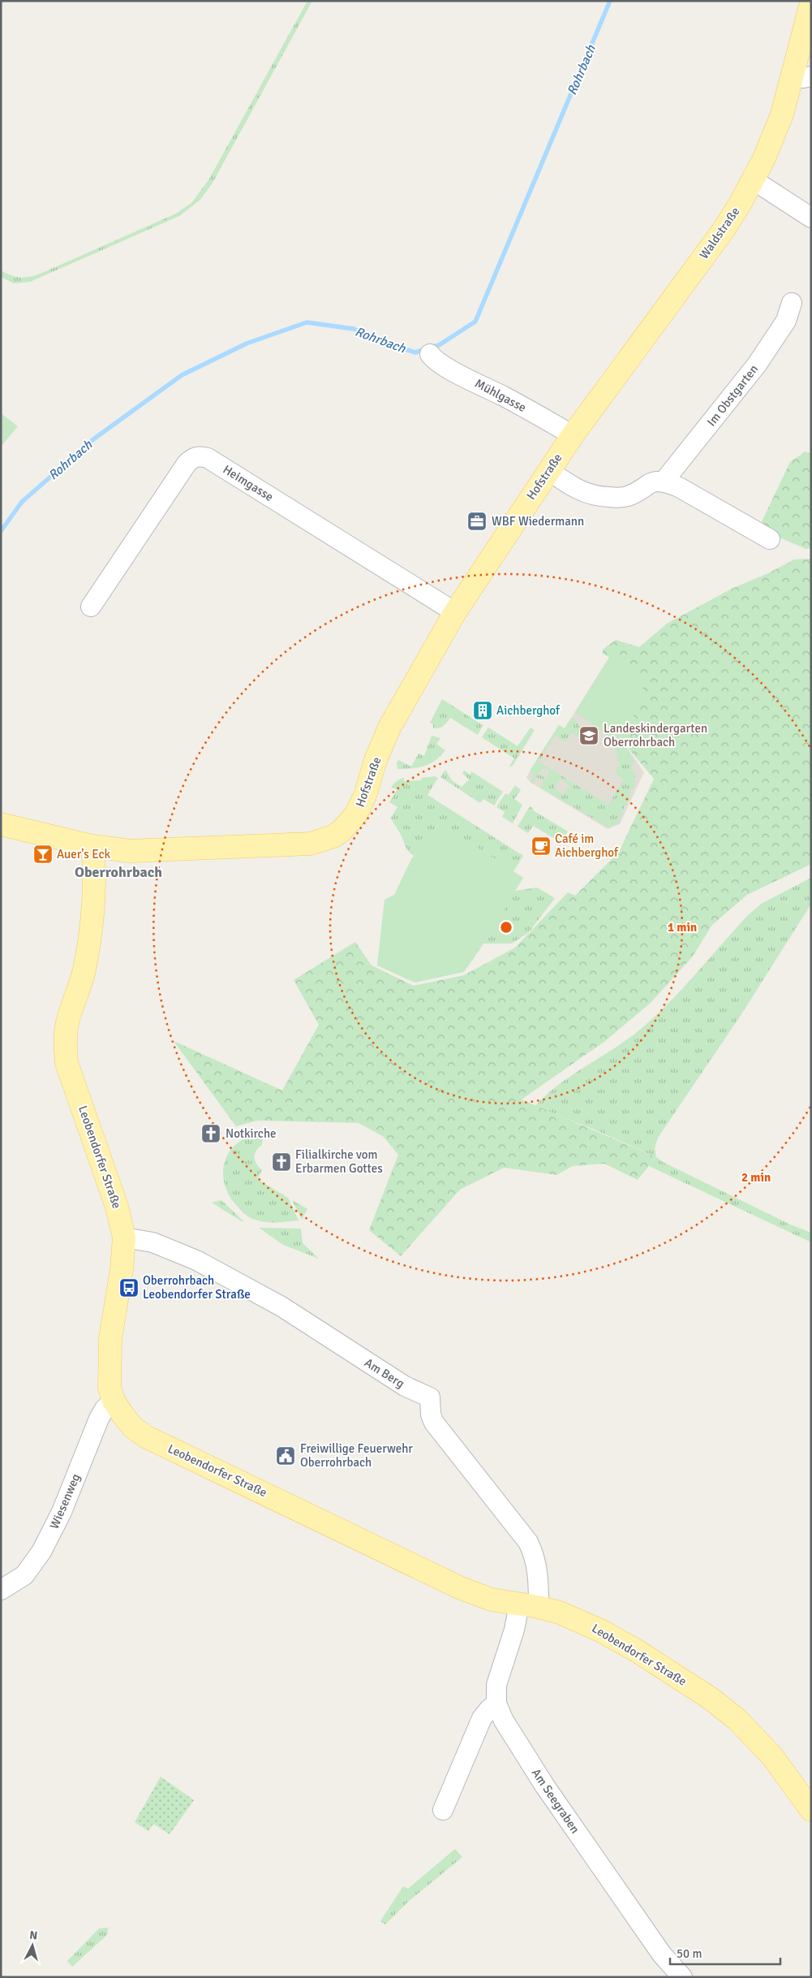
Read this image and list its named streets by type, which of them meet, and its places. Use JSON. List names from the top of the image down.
{
  "streets": {
    "main road": ["Waldstraße", "Hofstraße", "Leobendorfer Straße"],
    "street": [
      "Mühlgasse",
      "Im Obstgarten",
      "Heimgasse",
      "Am Berg",
      "Wiesenweg",
      "Am Seegraben"
    ]
  },
  "crossings": [
    ["Waldstraße", "Mühlgasse"],
    ["Waldstraße", "Hofstraße"],
    ["Mühlgasse", "Hofstraße"],
    ["Hofstraße", "Heimgasse"],
    ["Hofstraße", "Leobendorfer Straße"],
    ["Leobendorfer Straße", "Am Berg"],
    ["Leobendorfer Straße", "Wiesenweg"],
    ["Leobendorfer Straße", "Am Seegraben"],
    ["Am Berg", "Am Seegraben"]
  ],
  "districts": ["Oberrohrbach"],
  "water": ["Rohrbach"],
  "places": {
    "office": ["WBF Wiedermann"],
    "building": ["Aichberghof"],
    "school or university": ["Landeskindergarten Oberrohrbach"],
    "cafe": ["Café im Aichberghof"],
    "bar": ["Auer's Eck"],
    "church": ["Notkirche", "Filialkirche vom Erbarmen Gottes"],
    "bus stop": ["Oberrohrbach Leobendorfer Straße"],
    "public building": ["Freiwillige Feuerwehr Oberrohrbach"]
  },
  "scale_bar": "50 m",
  "north": "top",
  "rings": ["1 min", "2 min"]
}
